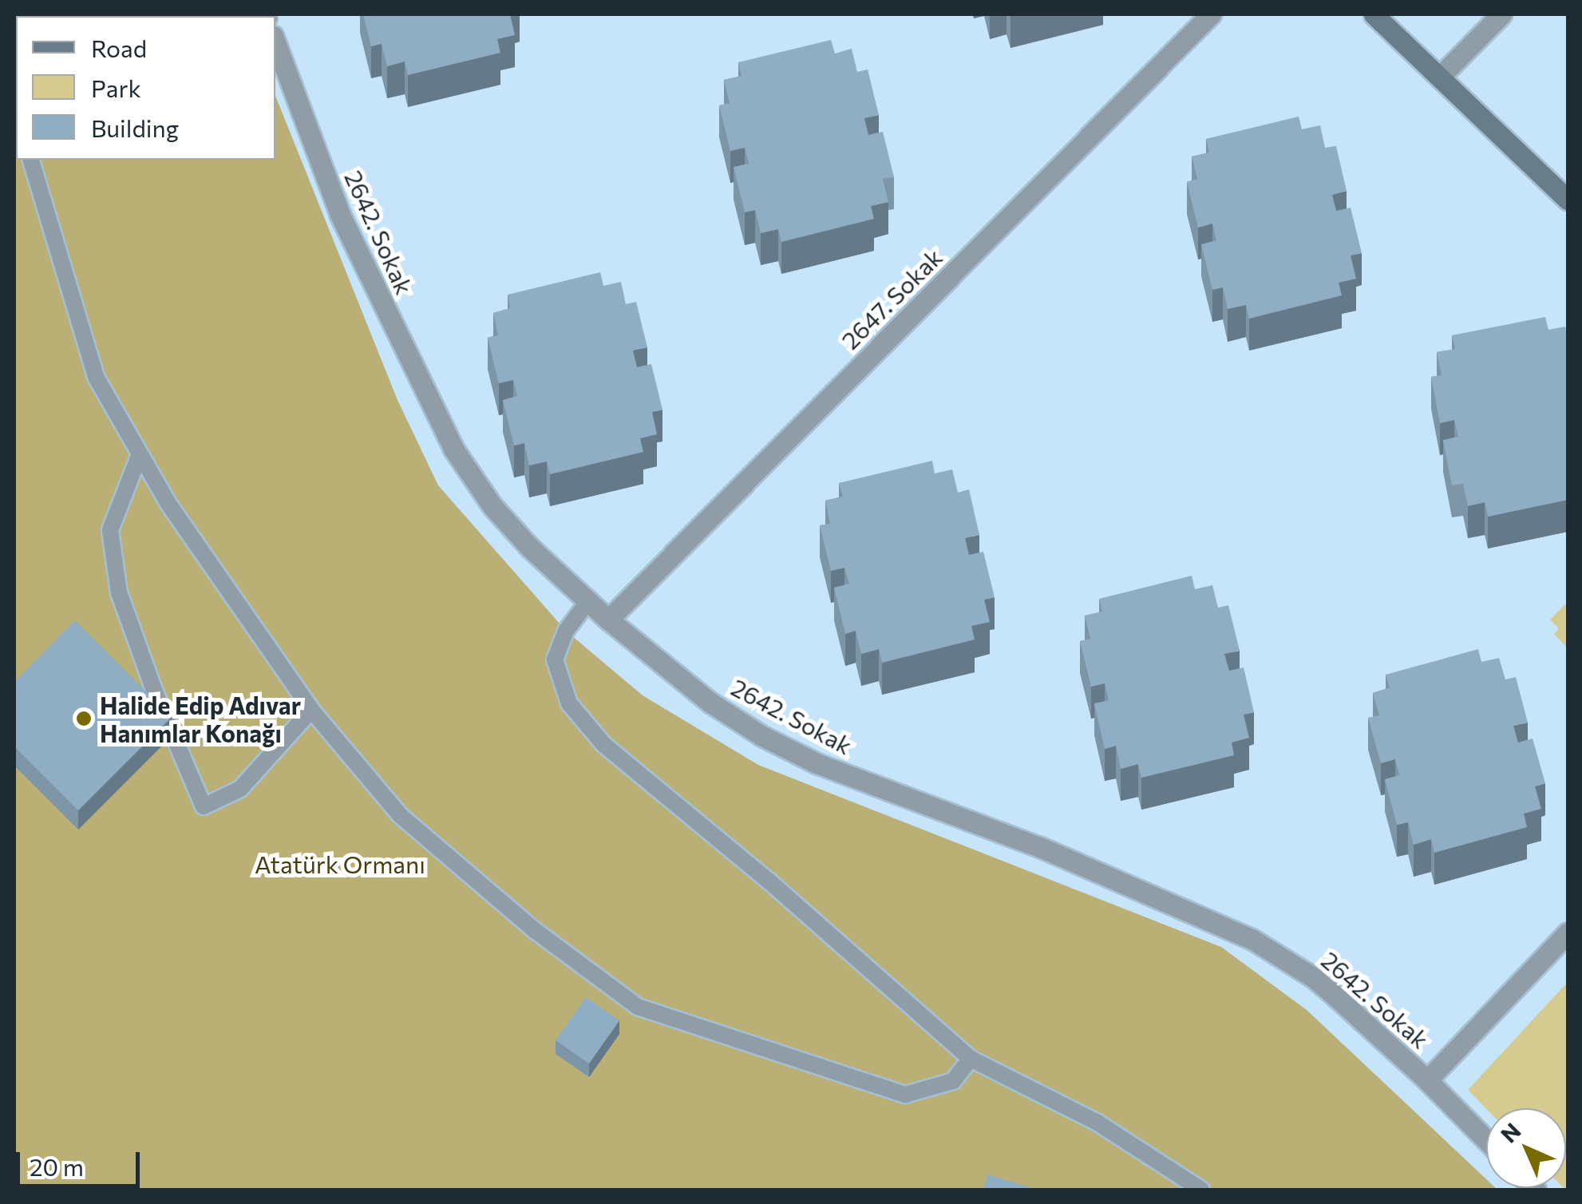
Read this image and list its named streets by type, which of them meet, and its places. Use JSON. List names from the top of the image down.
{
  "streets": {
    "street": ["2642. Sokak", "2647. Sokak"]
  },
  "crossings": [
    ["2642. Sokak", "2647. Sokak"]
  ],
  "parks": ["Atatürk Ormanı"],
  "places": ["Halide Edip Adıvar Hanımlar Konağı"],
  "legend": ["Road", "Park", "Building"],
  "scale_bar": "20 m",
  "north": "top left"
}
